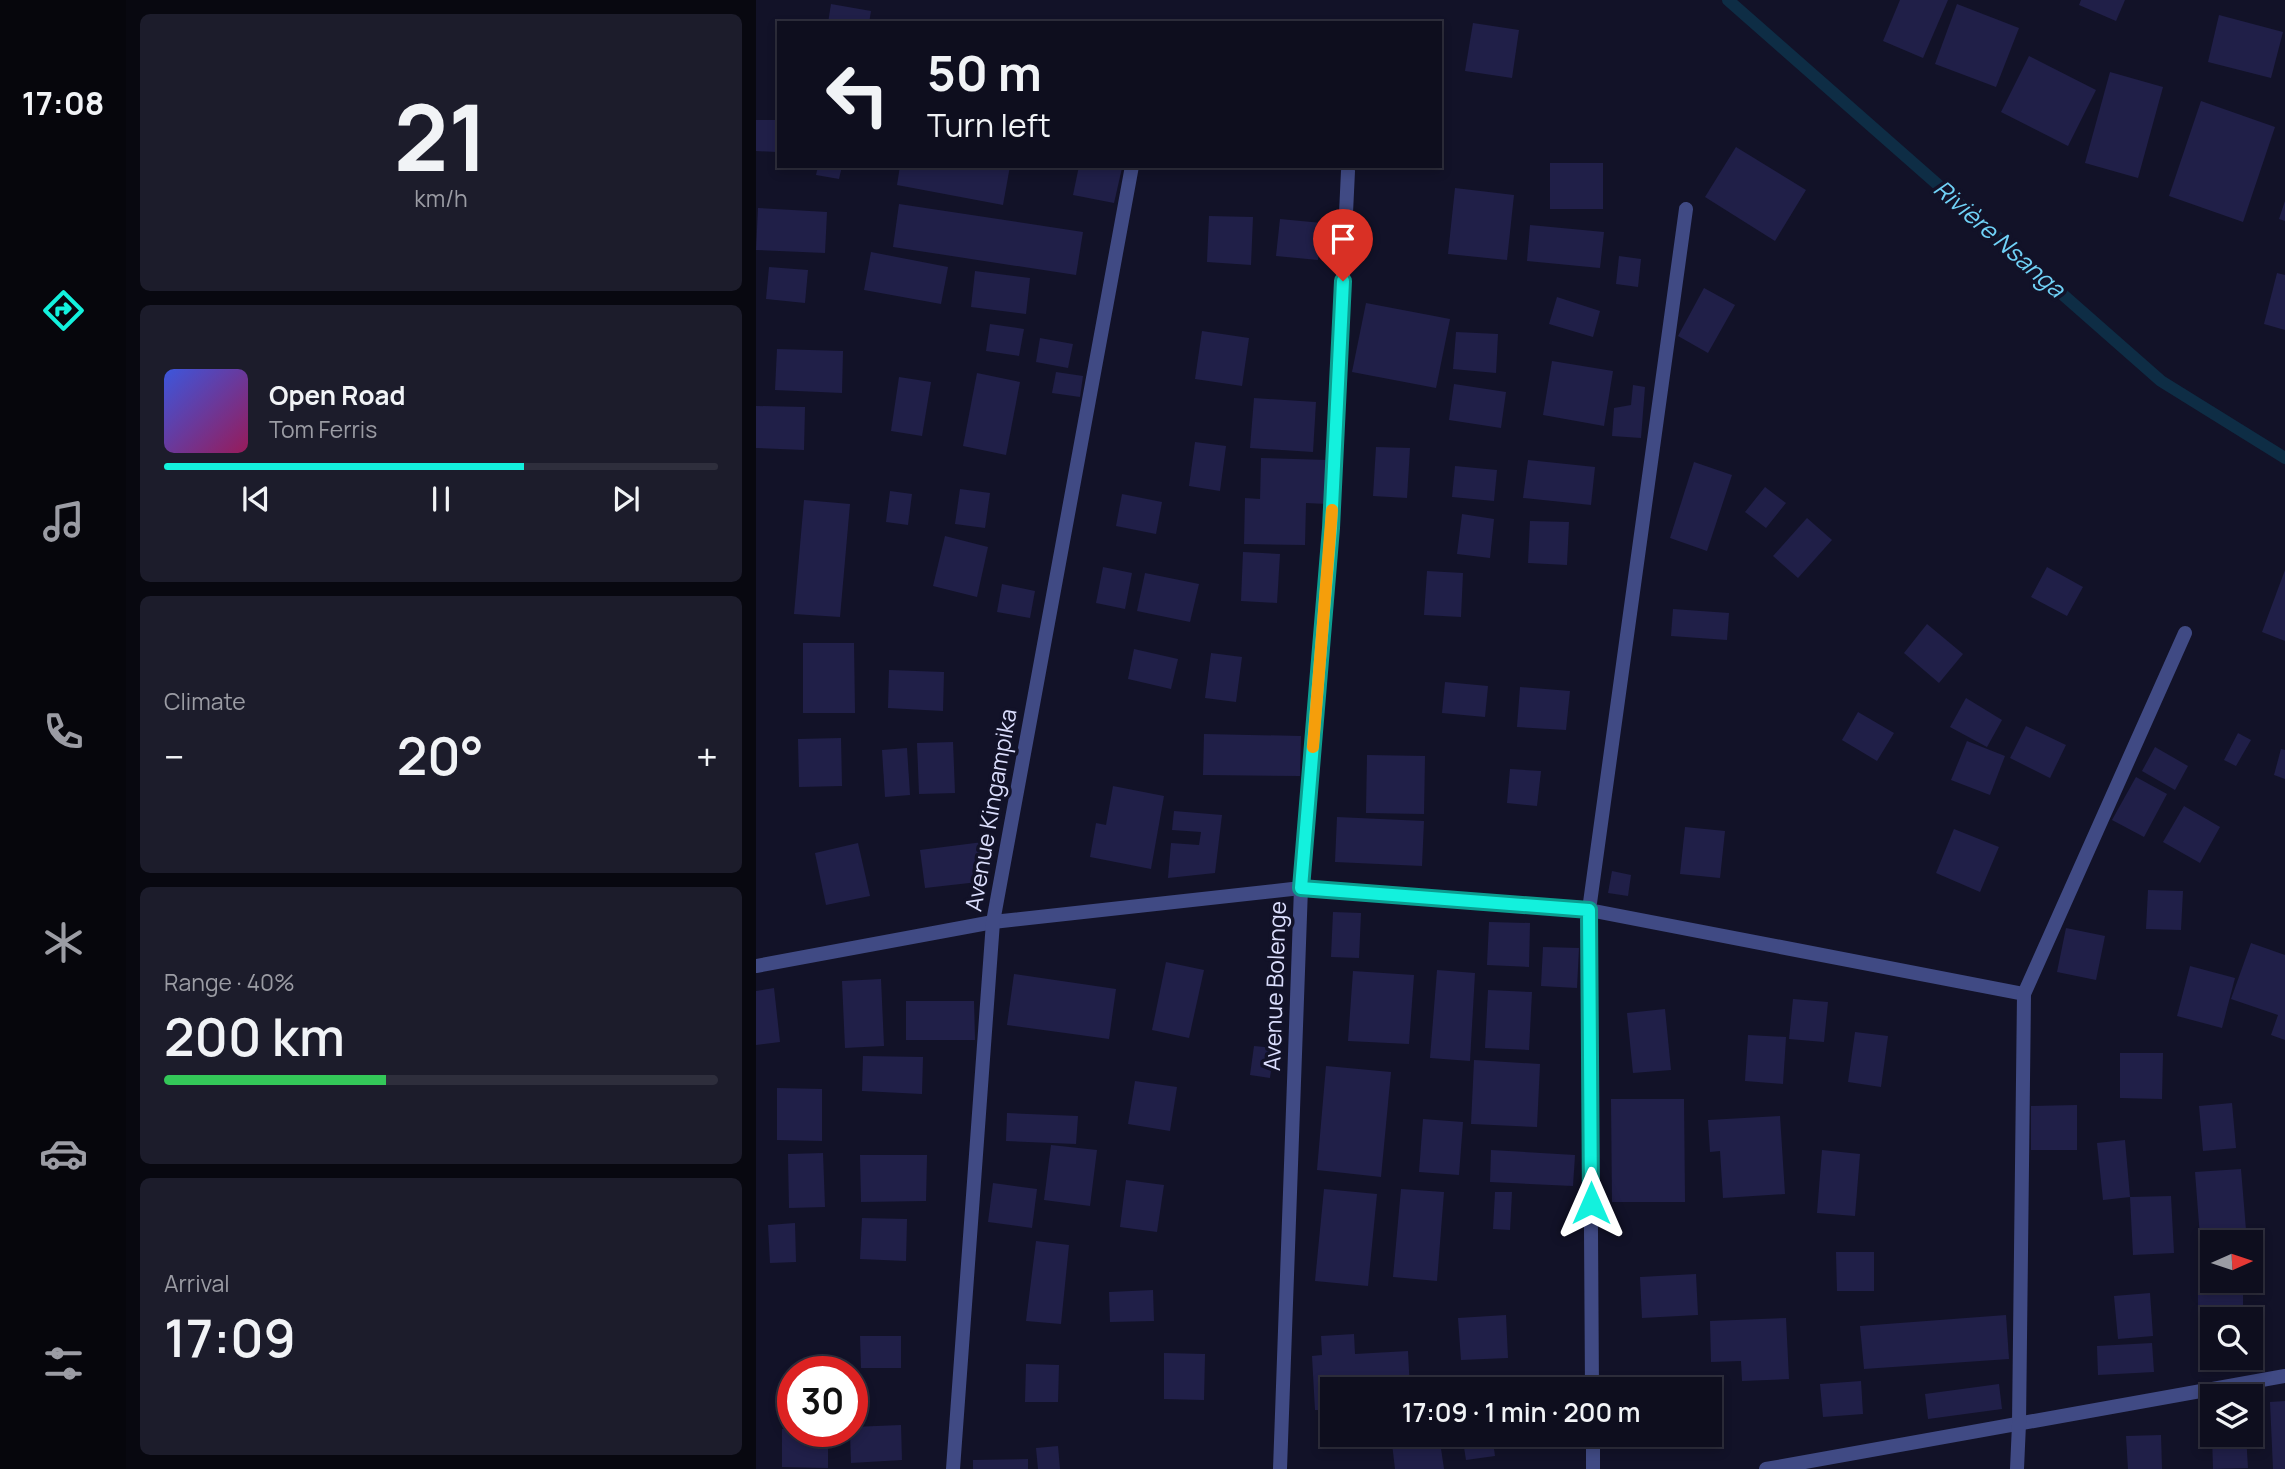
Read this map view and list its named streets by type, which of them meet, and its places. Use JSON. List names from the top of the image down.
{
  "streets": {
    "street": ["Avenue Kingampika", "Avenue Bolenge"]
  },
  "water": ["Rivière Nsanga"],
  "north": "right",
  "page": {
    "tabs": "17:08",
    "tile": [
      ["21", "km/h"],
      "Climate",
      ["Range · 40%", "200 km"],
      ["Arrival", "17:09"]
    ],
    "turn": ["50 m", "Turn left"],
    "song": ["Open Road", "Tom Ferris"],
    "heat": ["−", "20°", "+"],
    "limit": "30",
    "trip": "17:09 · 1 min · 200 m"
  }
}
